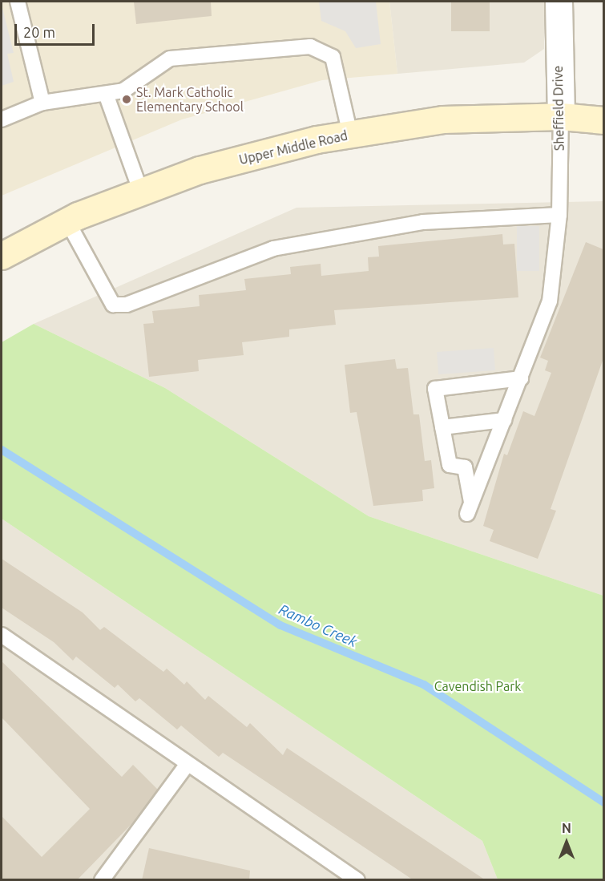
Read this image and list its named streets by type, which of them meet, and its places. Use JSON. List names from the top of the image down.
{
  "streets": {
    "main road": ["Upper Middle Road"],
    "street": ["Sheffield Drive"]
  },
  "crossings": [
    ["Sheffield Drive", "Upper Middle Road"]
  ],
  "water": ["Rambo Creek"],
  "parks": ["Cavendish Park"],
  "places": ["St. Mark Catholic Elementary School"],
  "scale_bar": "20 m",
  "north": "top"
}
